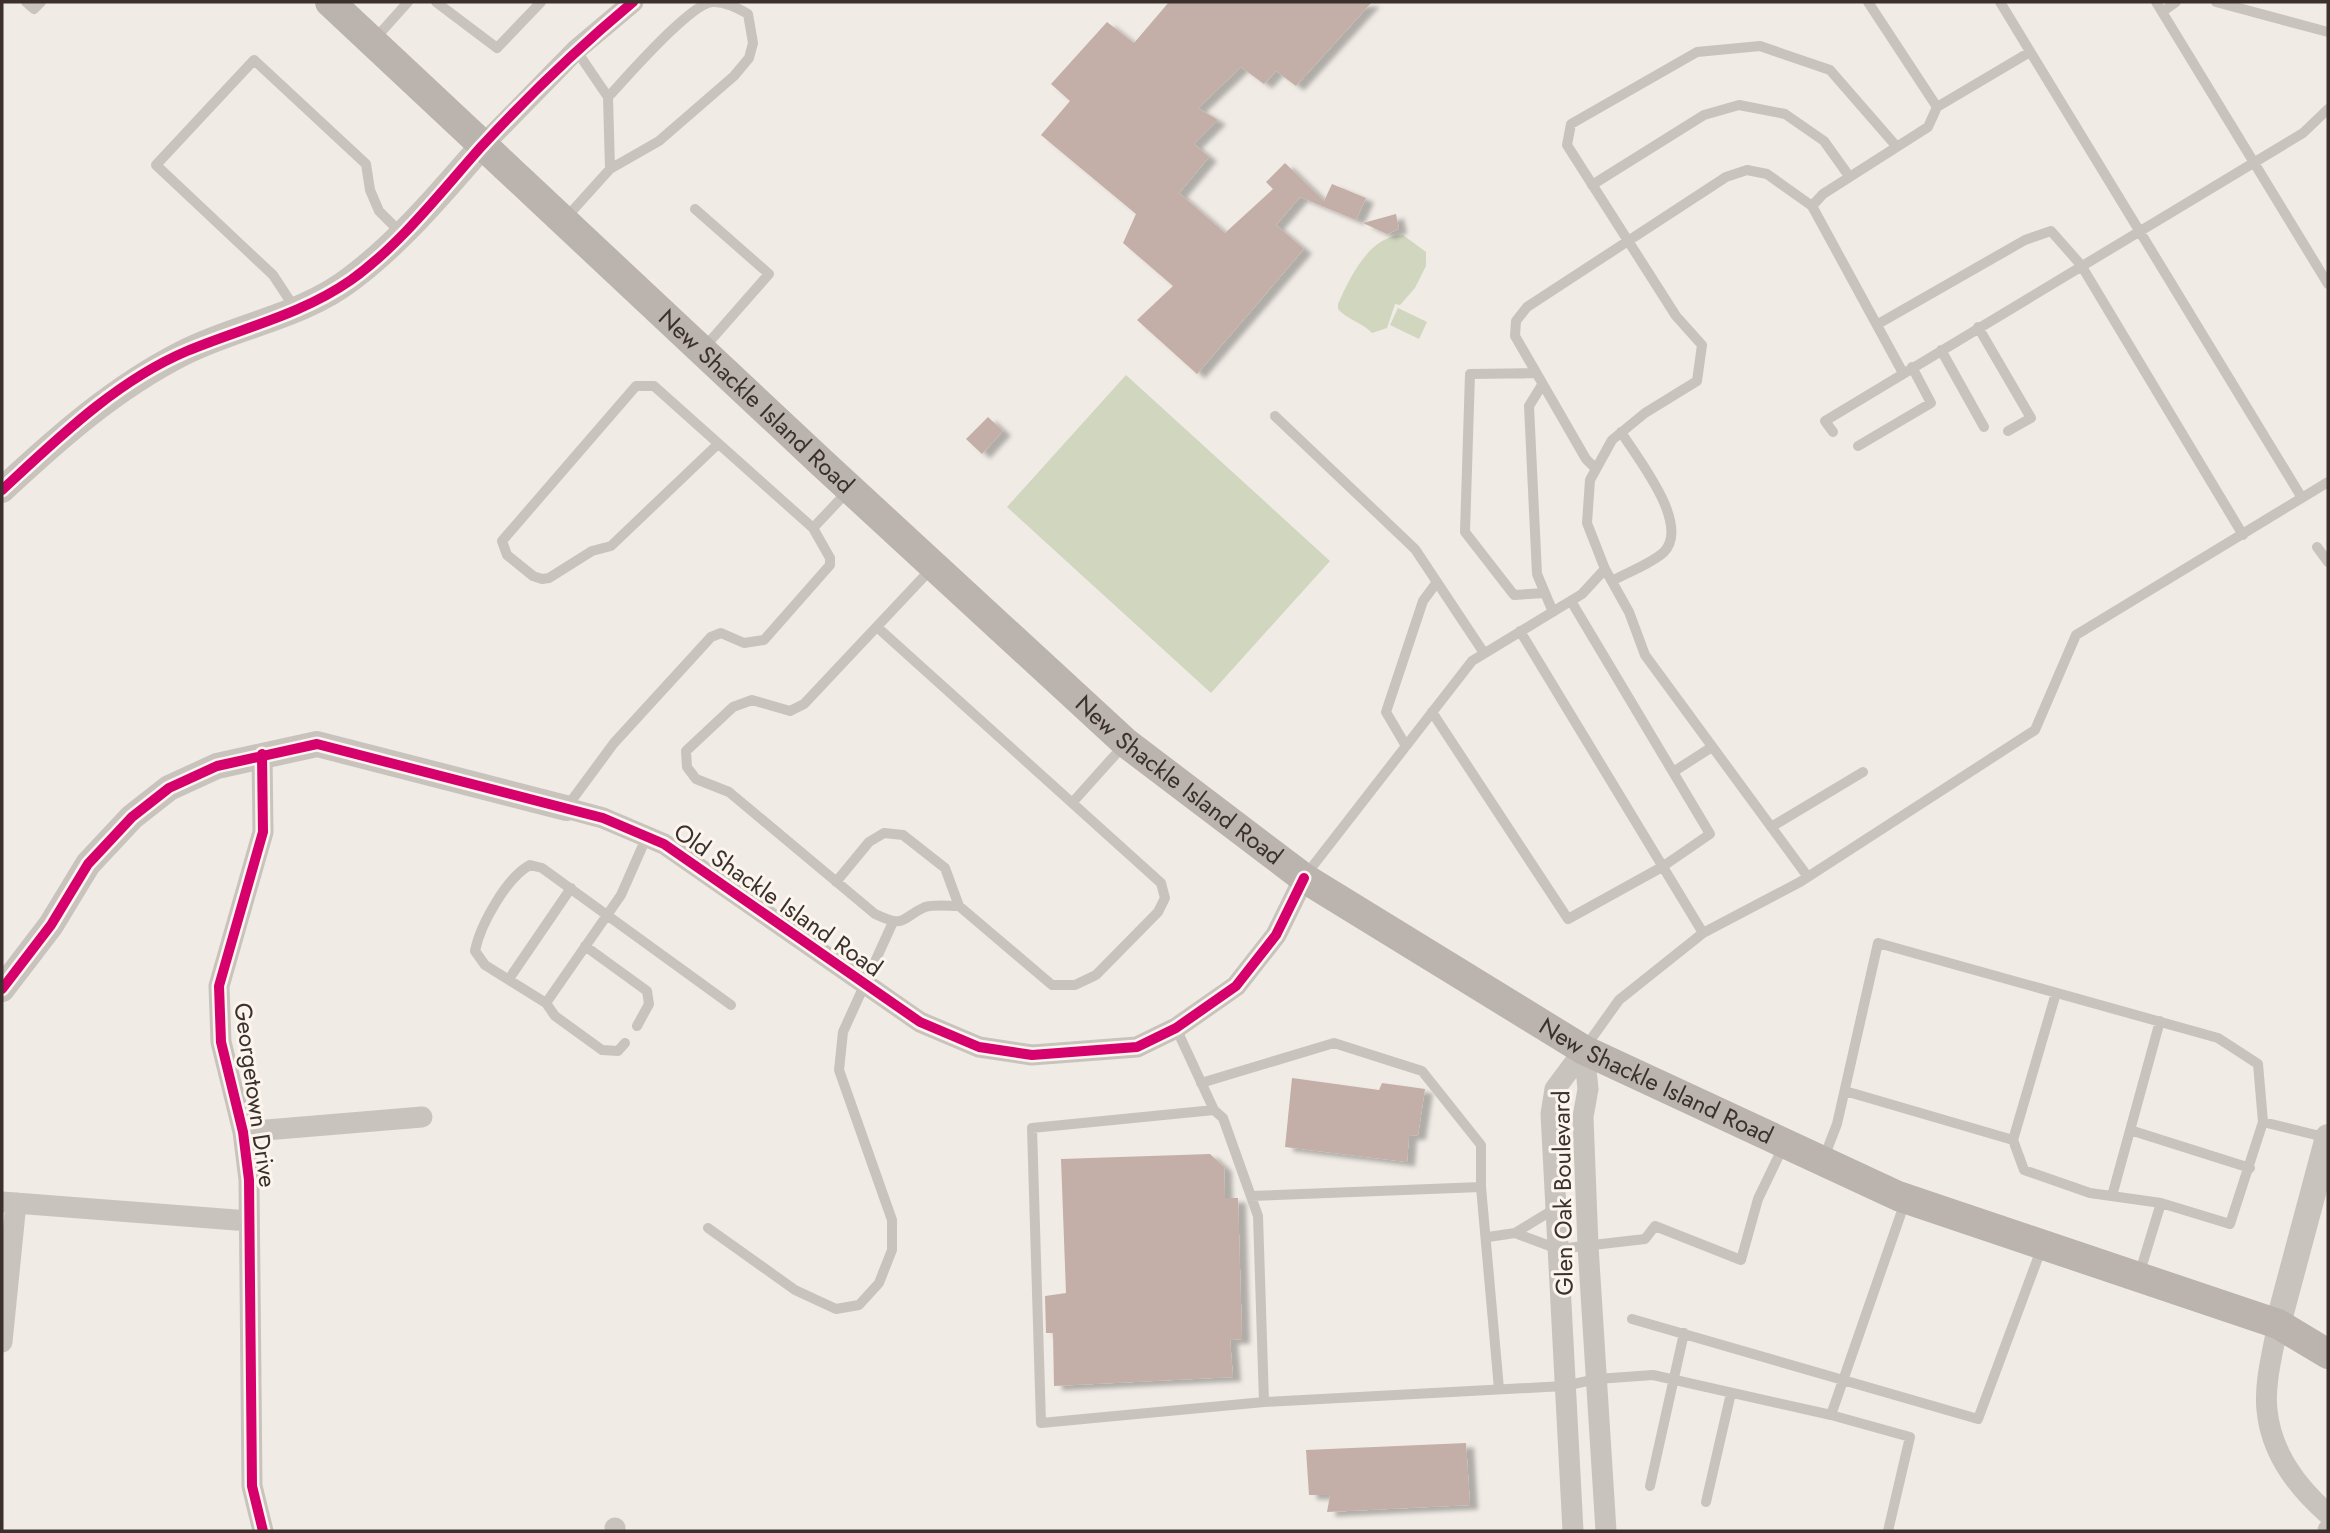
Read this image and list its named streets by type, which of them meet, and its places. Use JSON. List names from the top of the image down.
{
  "streets": {
    "main road": ["New Shackle Island Road"],
    "street": ["Old Shackle Island Road", "Georgetown Drive", "Glen Oak Boulevard"]
  },
  "crossings": [
    ["New Shackle Island Road", "Old Shackle Island Road"],
    ["New Shackle Island Road", "Glen Oak Boulevard"],
    ["Old Shackle Island Road", "Georgetown Drive"]
  ]
}
